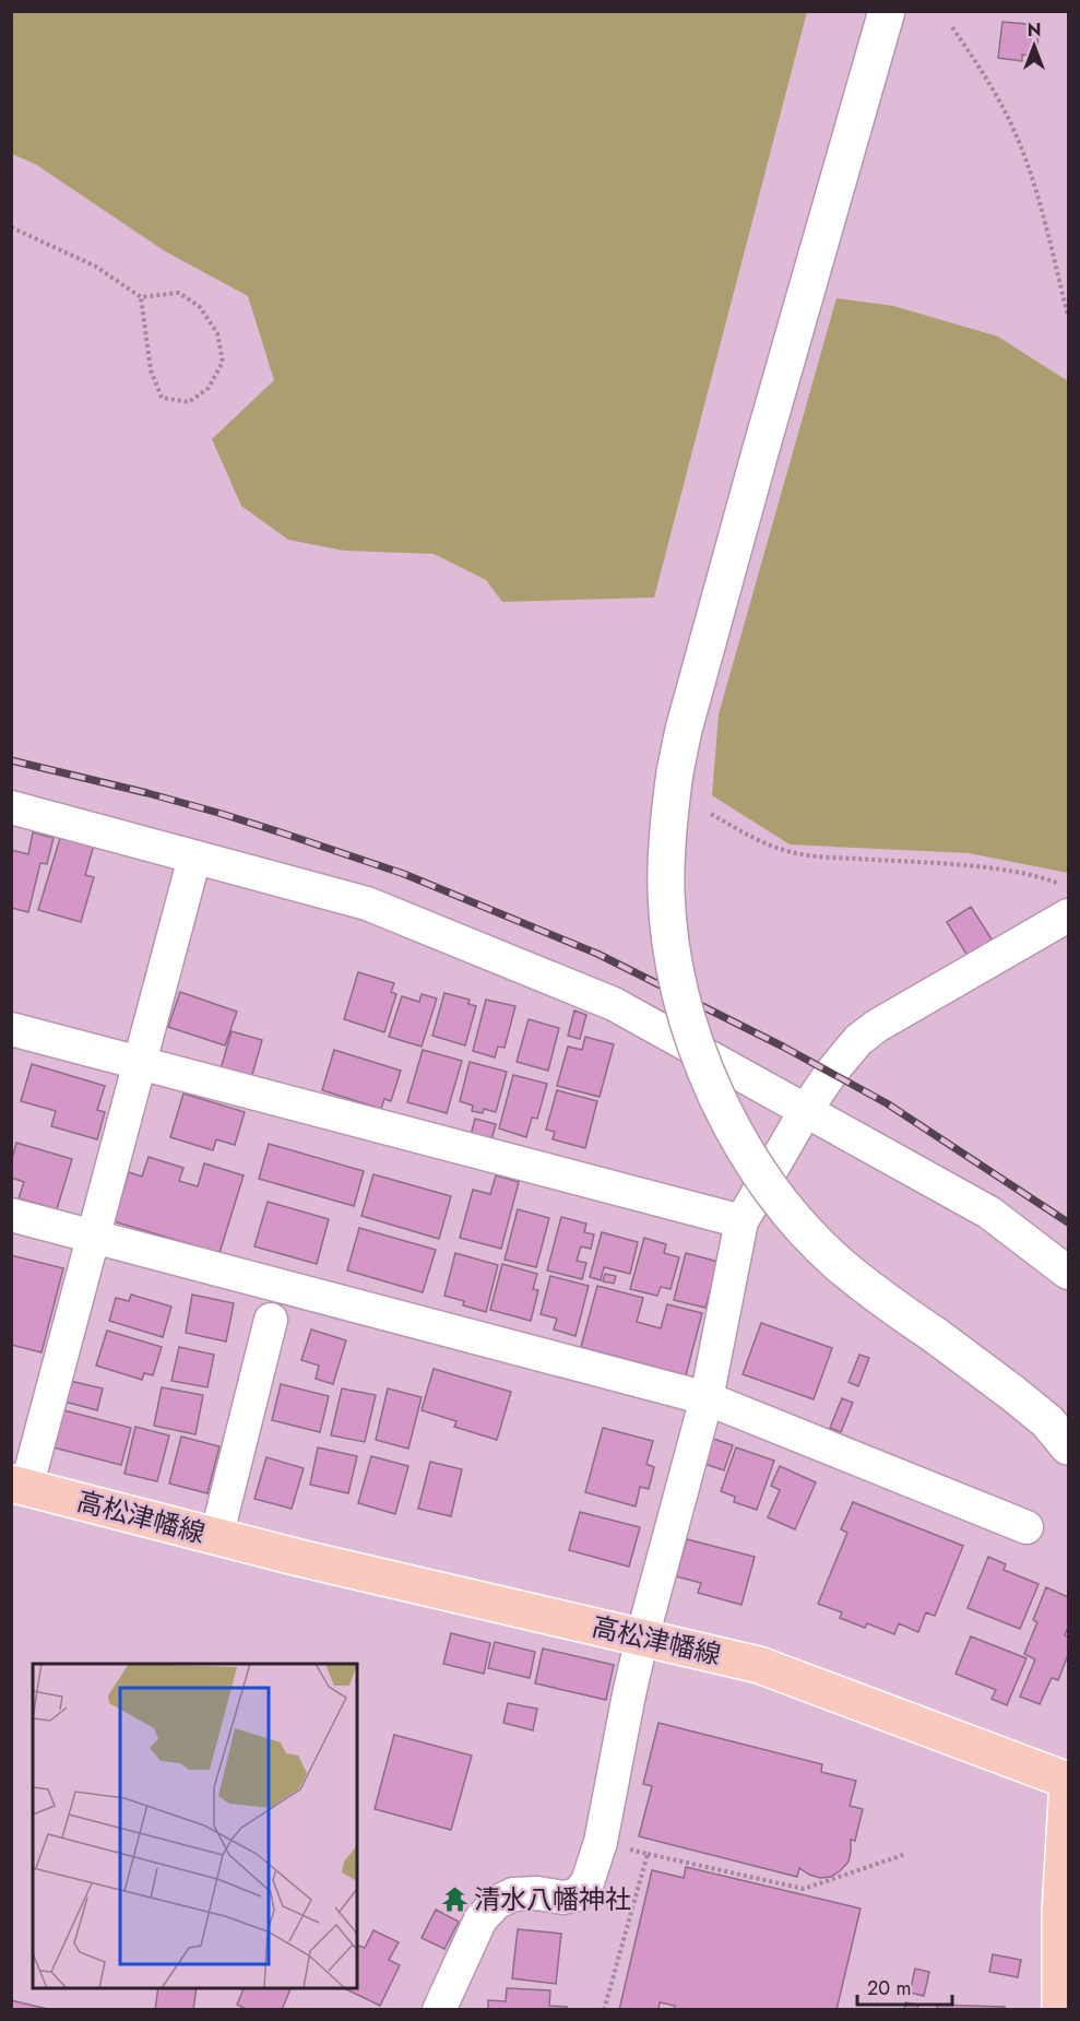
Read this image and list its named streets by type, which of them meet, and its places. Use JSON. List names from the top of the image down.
{
  "streets": {
    "main road": ["高松津幡線"]
  },
  "places": {
    "temple": ["清水八幡神社"]
  },
  "scale_bar": "20 m",
  "north": "top"
}
